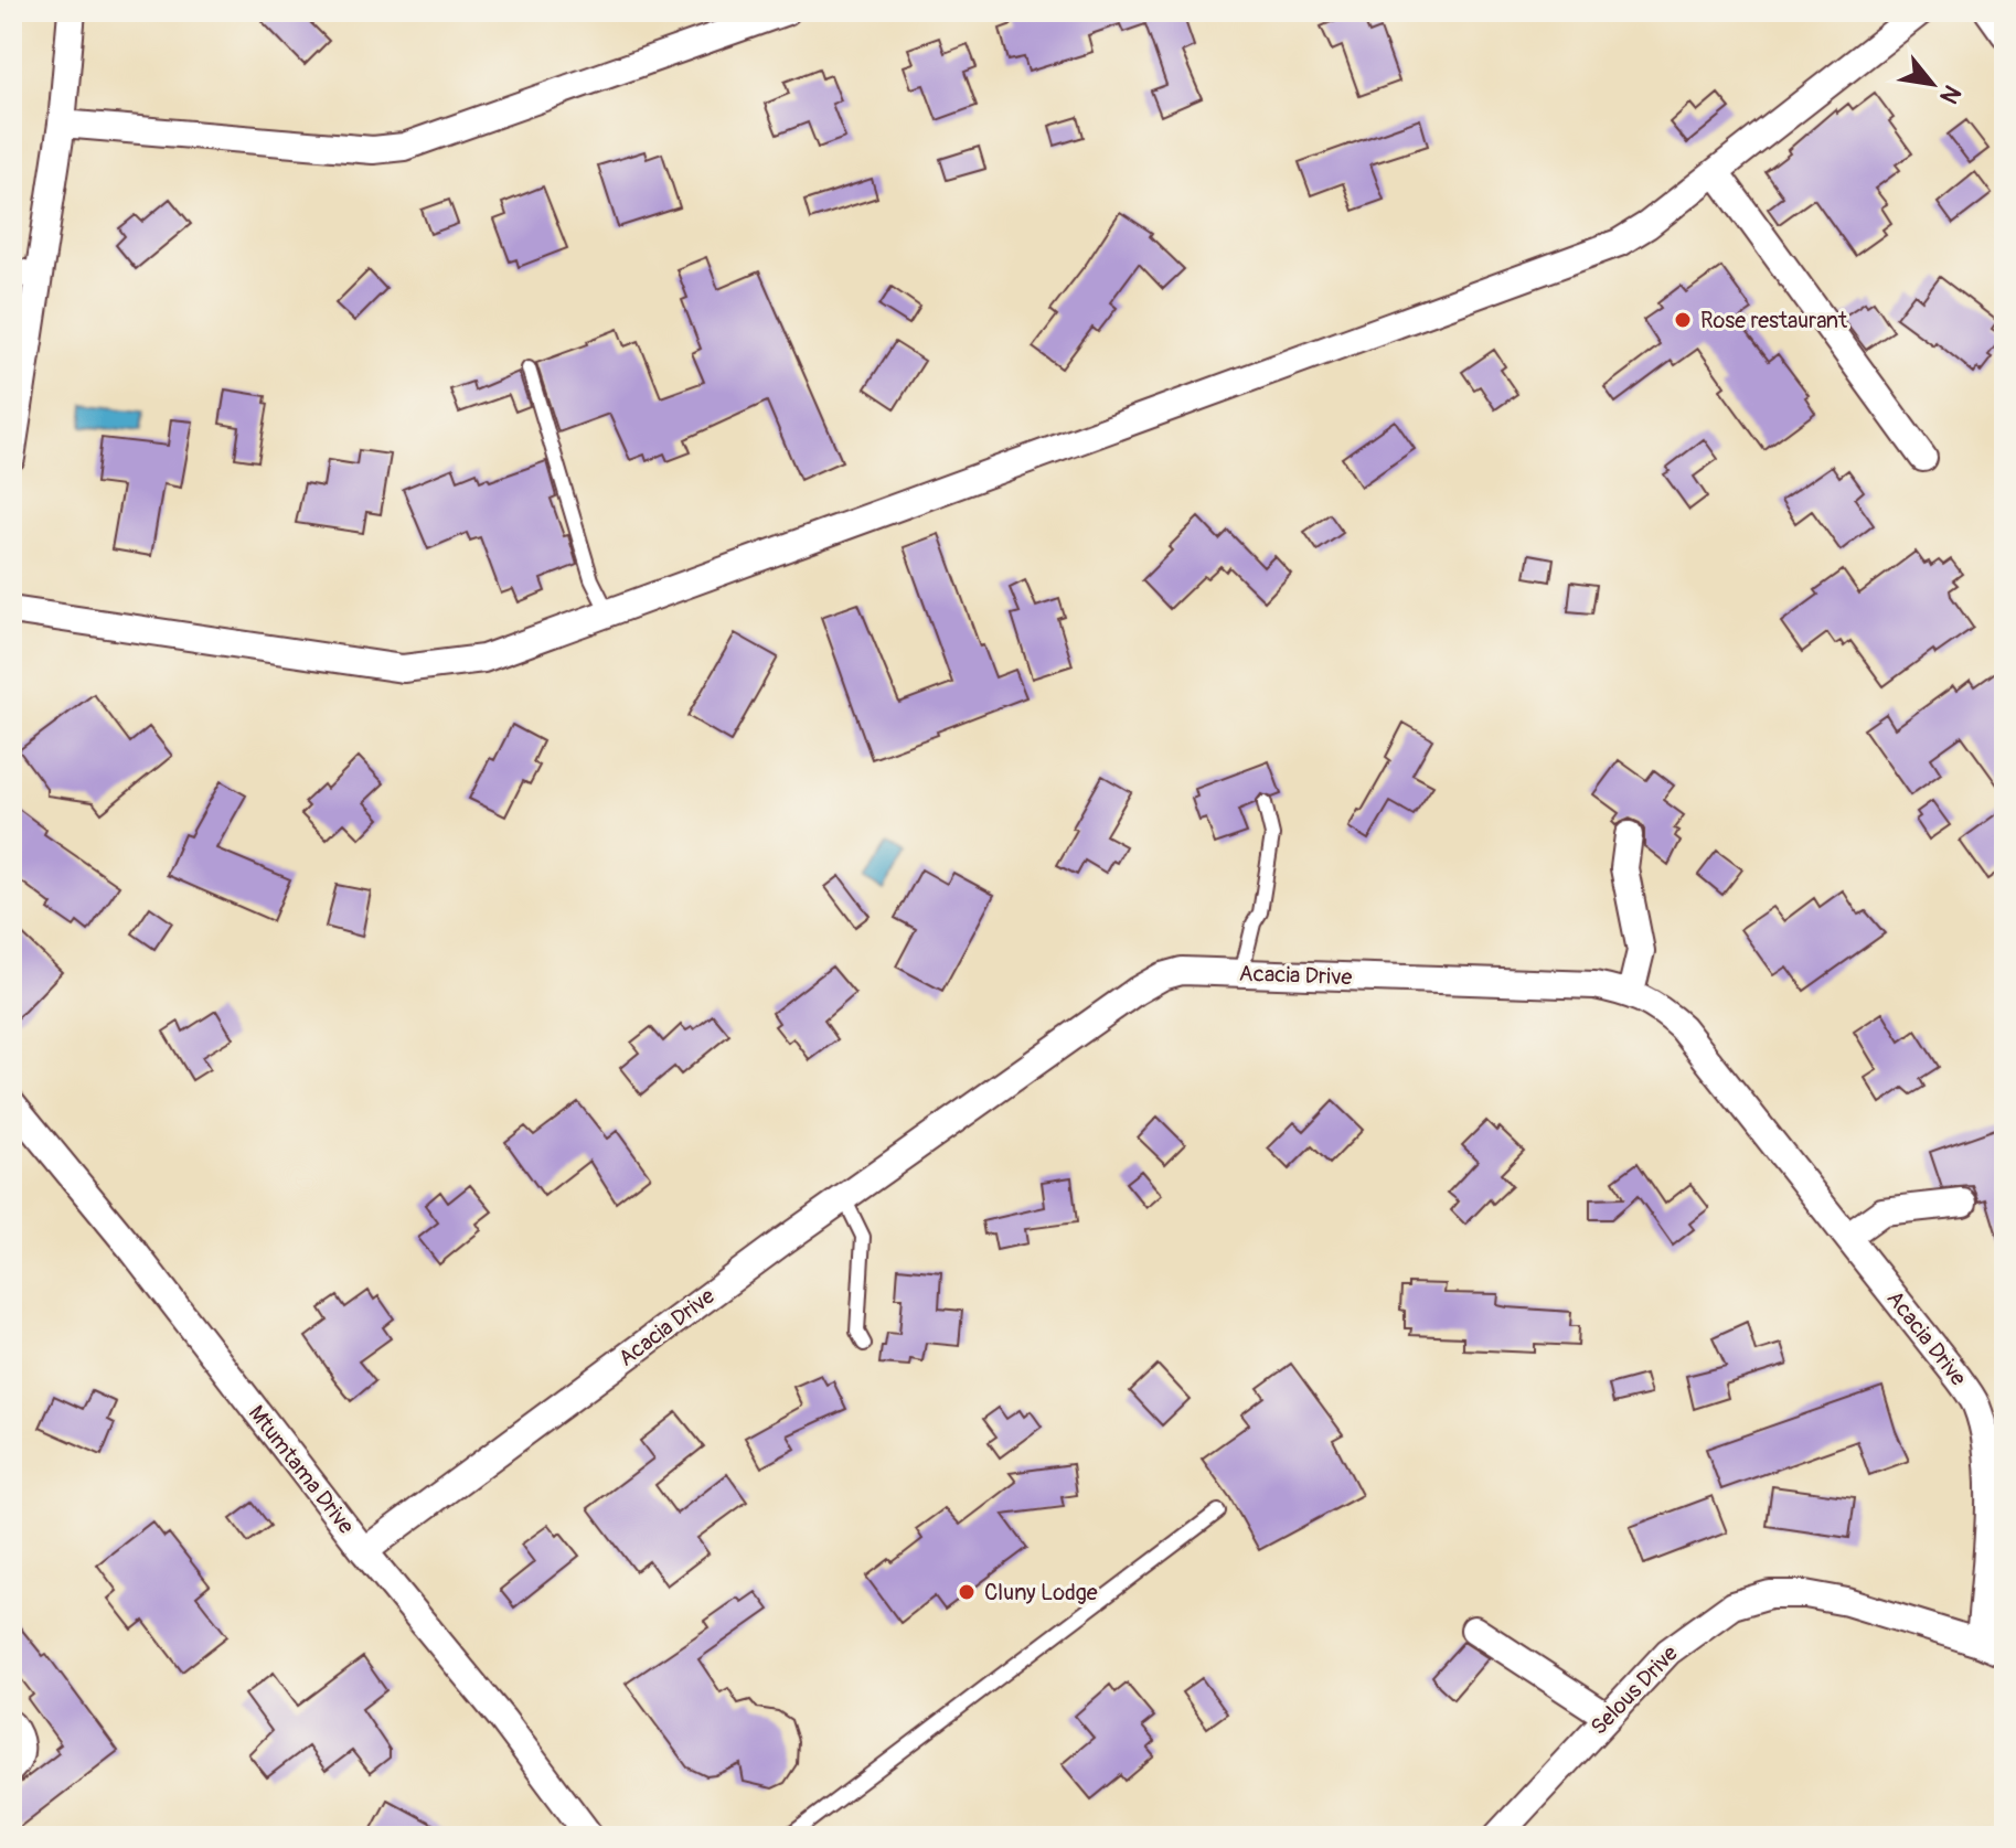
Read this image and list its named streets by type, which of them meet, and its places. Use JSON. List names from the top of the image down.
{
  "streets": {
    "street": ["Acacia Drive", "Mtumtama Drive", "Selous Drive"]
  },
  "crossings": [
    ["Acacia Drive", "Mtumtama Drive"],
    ["Acacia Drive", "Selous Drive"]
  ],
  "places": ["Rose restaurant", "Cluny Lodge"],
  "north": "bottom right"
}
